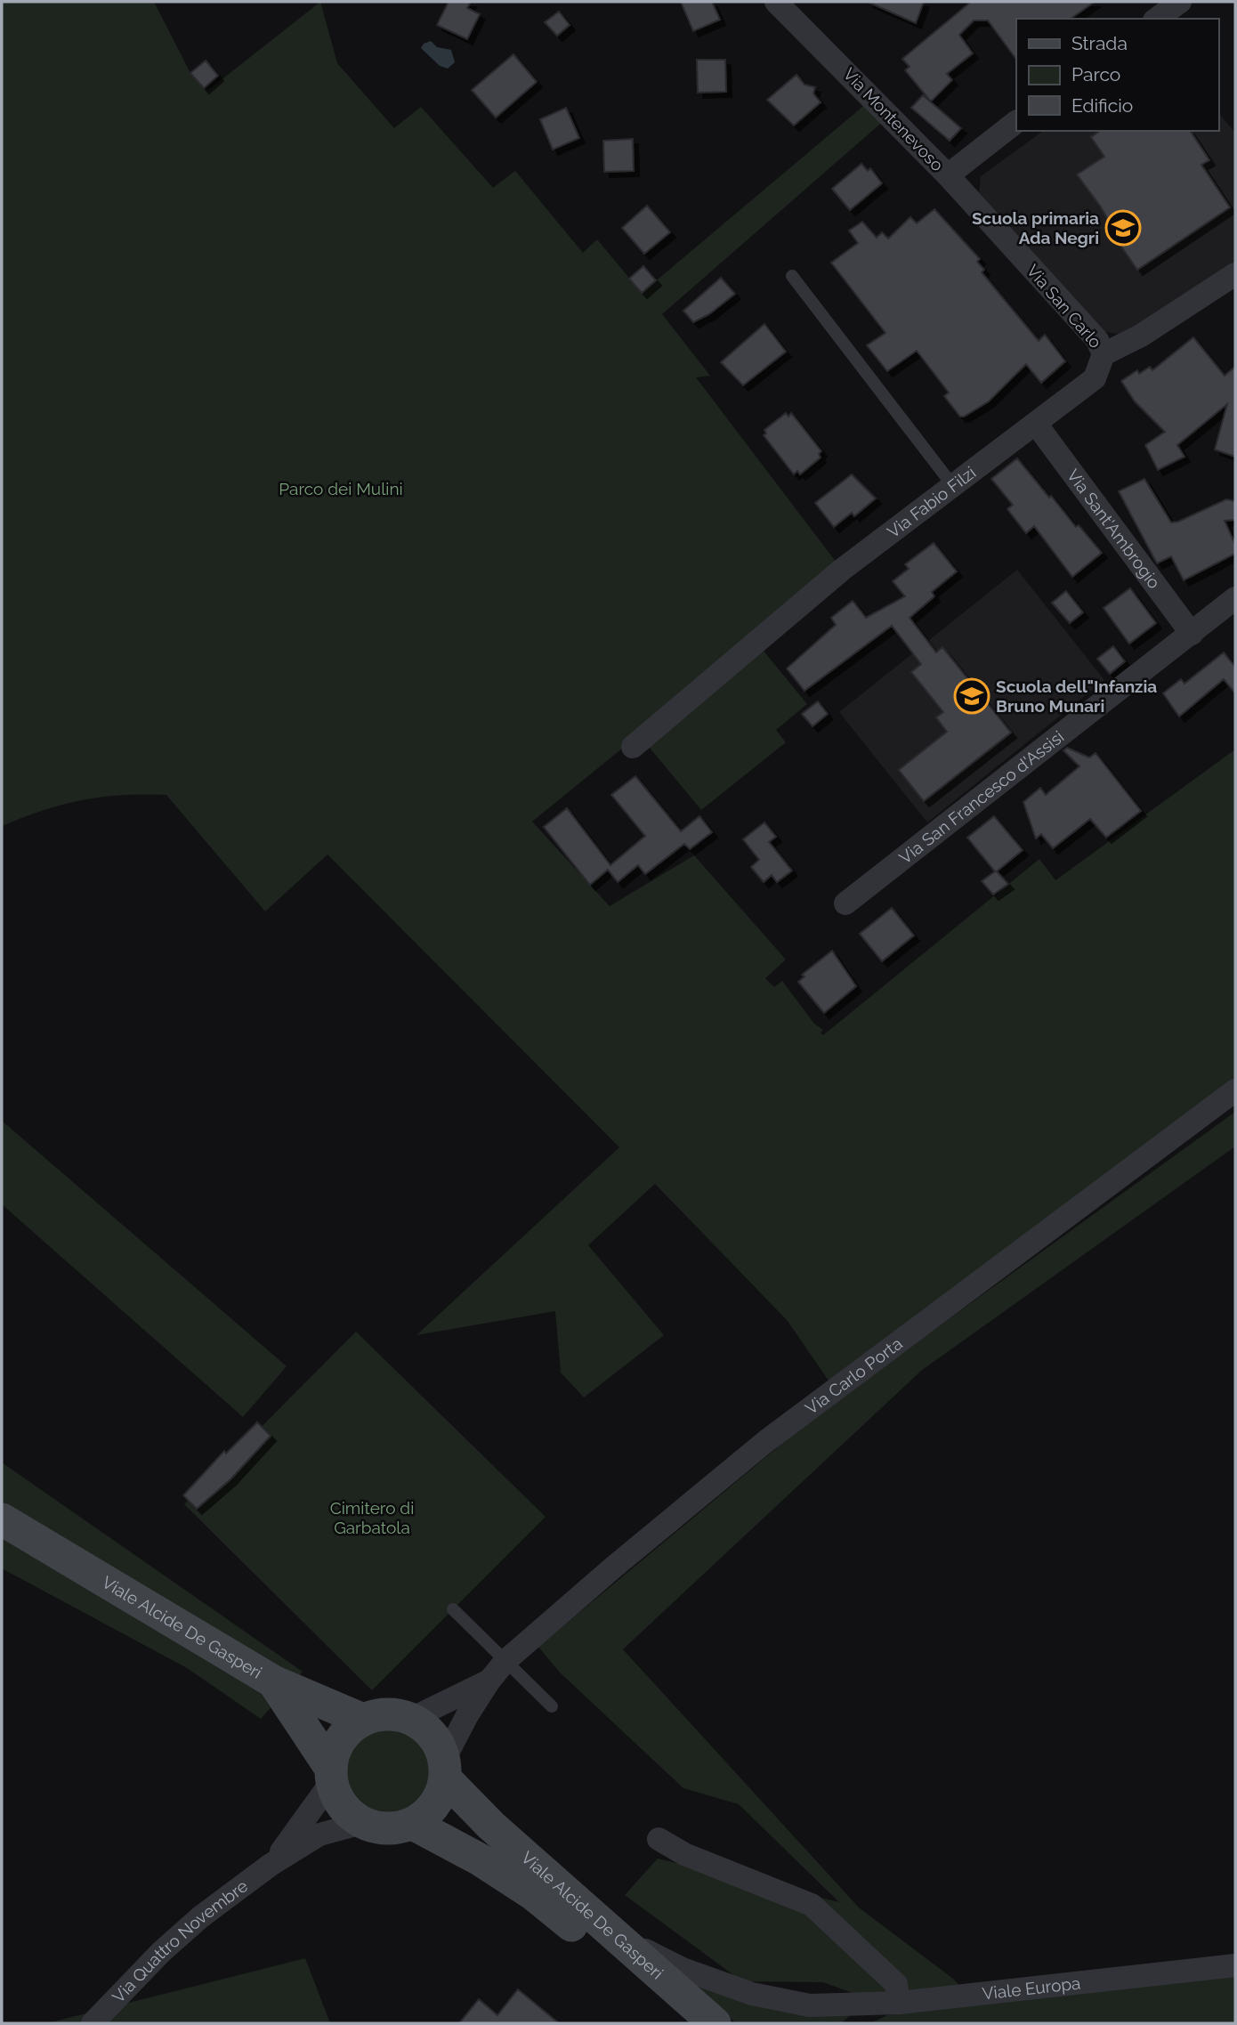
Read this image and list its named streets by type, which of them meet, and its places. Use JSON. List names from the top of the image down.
{
  "streets": {
    "street": [
      "Via Montenevoso",
      "Via San Carlo",
      "Via Fabio Filzi",
      "Via Sant'Ambrogio",
      "Via San Francesco d'Assisi",
      "Via Carlo Porta",
      "Viale Alcide De Gasperi",
      "Via Quattro Novembre",
      "Viale Europa"
    ]
  },
  "crossings": [
    ["Via Montenevoso", "Via San Carlo"],
    ["Via San Carlo", "Via Fabio Filzi"],
    ["Via Fabio Filzi", "Via Sant'Ambrogio"],
    ["Via Sant'Ambrogio", "Via San Francesco d'Assisi"],
    ["Via Carlo Porta", "Viale Alcide De Gasperi"],
    ["Viale Alcide De Gasperi", "Viale Europa"]
  ],
  "parks": ["Parco dei Mulini", "Cimitero di Garbatola"],
  "places": {
    "school or university": ["Scuola primaria Ada Negri", "Scuola dell\"Infanzia Bruno Munari"]
  },
  "legend": ["Strada", "Parco", "Edificio"]
}
